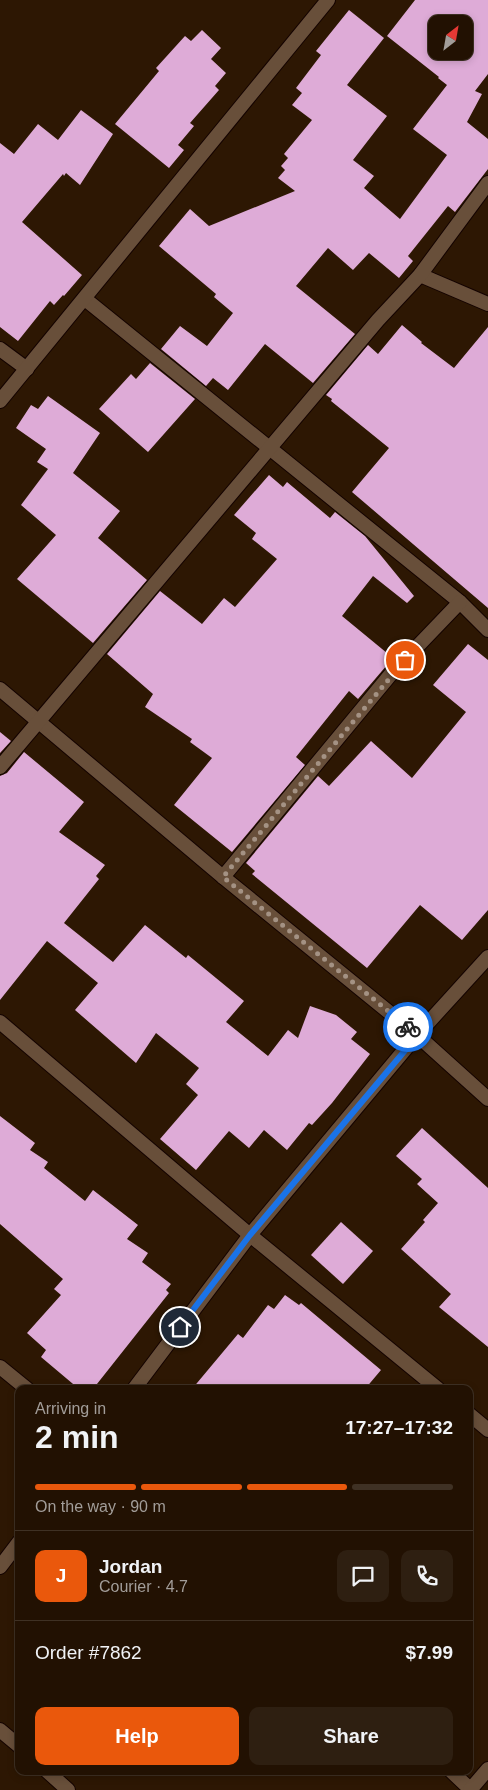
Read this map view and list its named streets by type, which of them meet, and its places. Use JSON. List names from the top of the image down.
{
  "north": "top right",
  "page": {
    "heading": ["2 min", "Arriving in", "17:27–17:32"],
    "panel": [
      "Jordan",
      "Courier · 4.7",
      "Order #7862",
      "$7.99"
    ],
    "bar": "On the way · 90 m",
    "round": "J",
    "buttons": ["Help", "Share"]
  }
}
